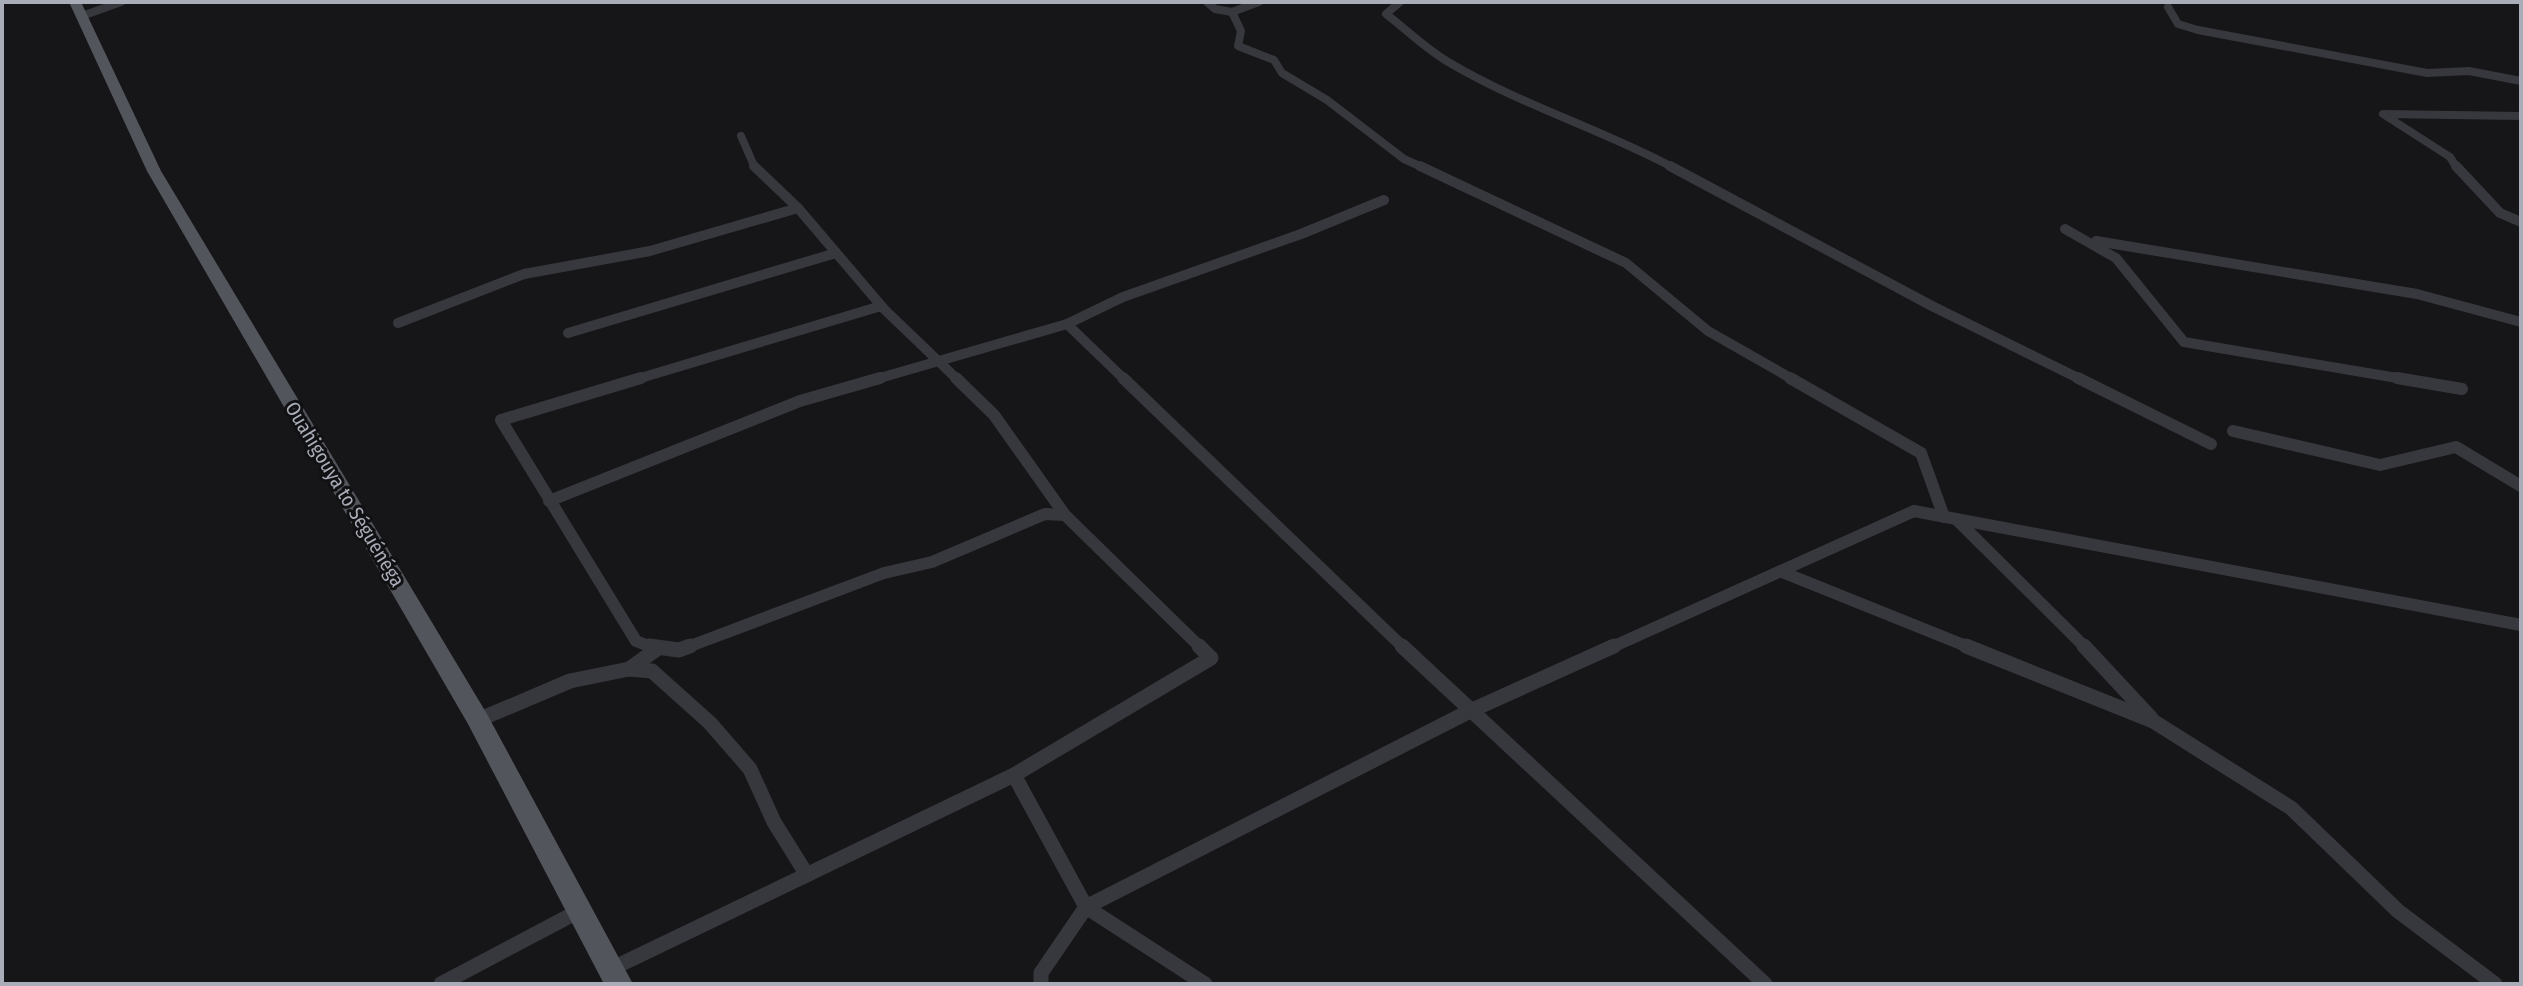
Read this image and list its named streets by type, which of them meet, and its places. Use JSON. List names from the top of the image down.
{
  "streets": {
    "main road": ["Ouahigouya to Séguénéga"]
  }
}
